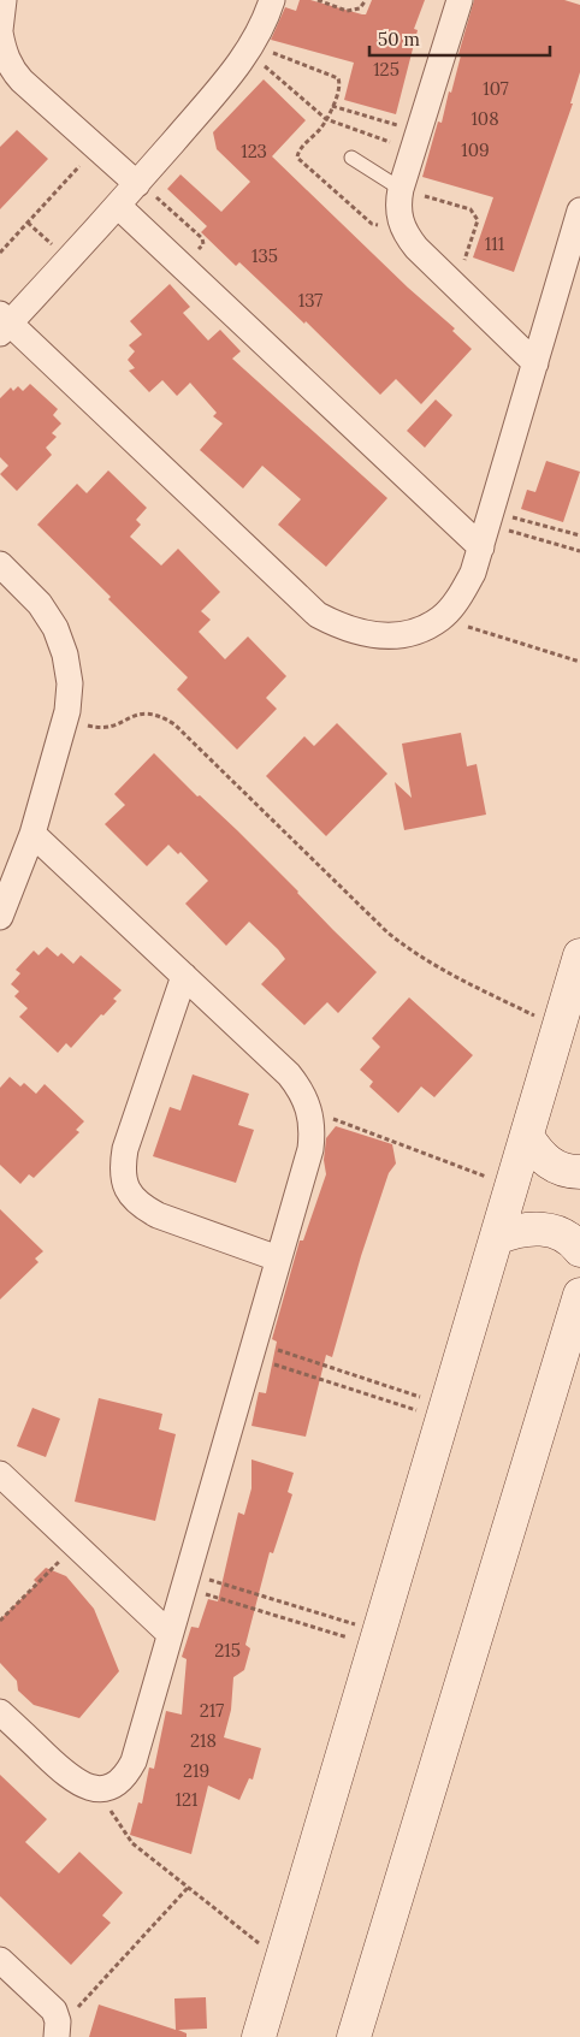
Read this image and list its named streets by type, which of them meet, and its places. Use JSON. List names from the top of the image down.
{
  "house_numbers": [
    "125",
    "107",
    "108",
    "109",
    "123",
    "111",
    "135",
    "137",
    "215",
    "217",
    "218",
    "219",
    "121"
  ],
  "scale_bar": "50 m"
}
